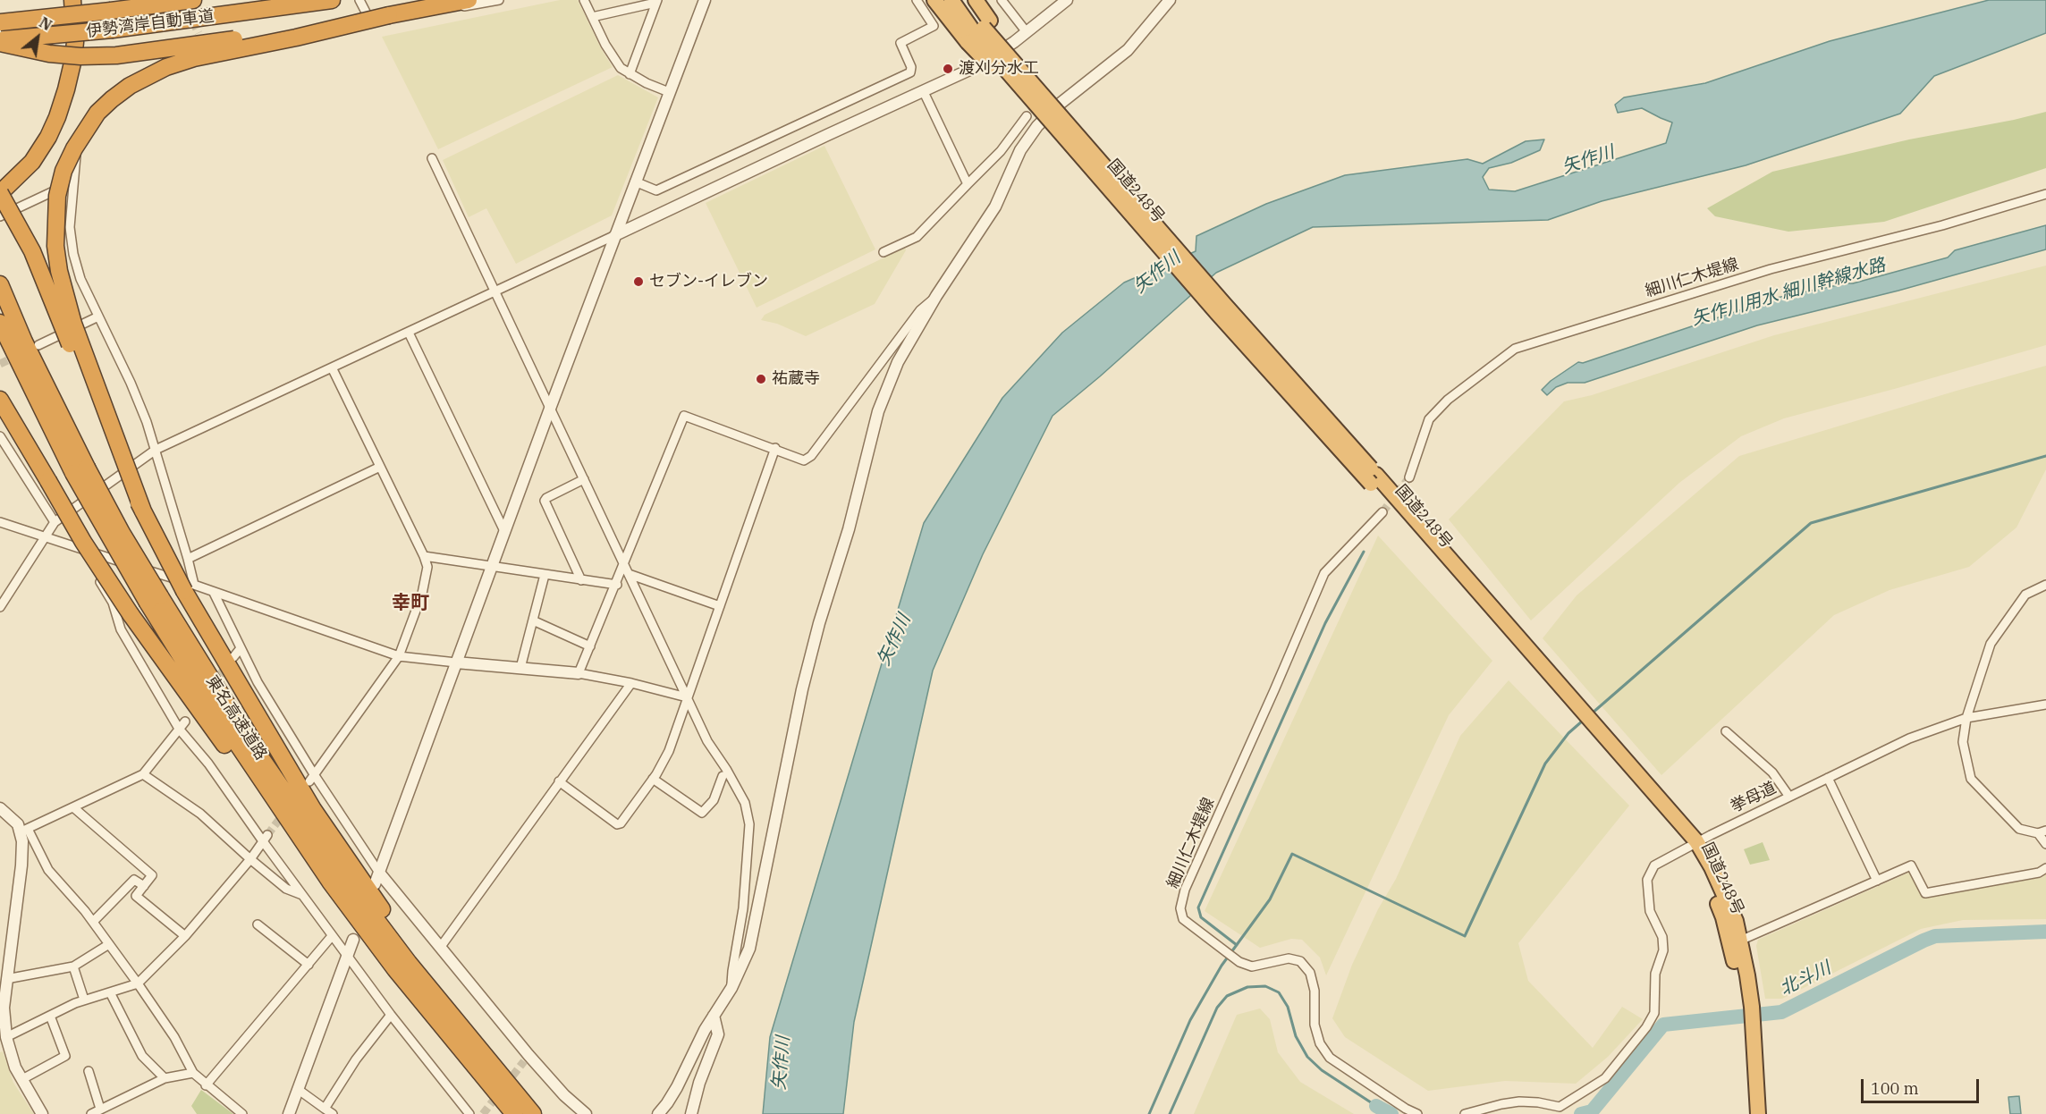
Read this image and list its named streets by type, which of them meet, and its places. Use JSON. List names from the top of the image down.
{
  "streets": {
    "highway": ["伊勢湾岸自動車道", "国道248号", "東名高速道路"],
    "street": ["細川仁木堤線", "挙母道"]
  },
  "crossings": [
    ["国道248号", "挙母道"]
  ],
  "districts": ["幸町"],
  "water": ["矢作川", "矢作川用水 細川幹線水路", "北斗川"],
  "places": ["渡刈分水工", "セブン-イレブン", "祐蔵寺"],
  "scale_bar": "100 m",
  "north": "top right"
}
